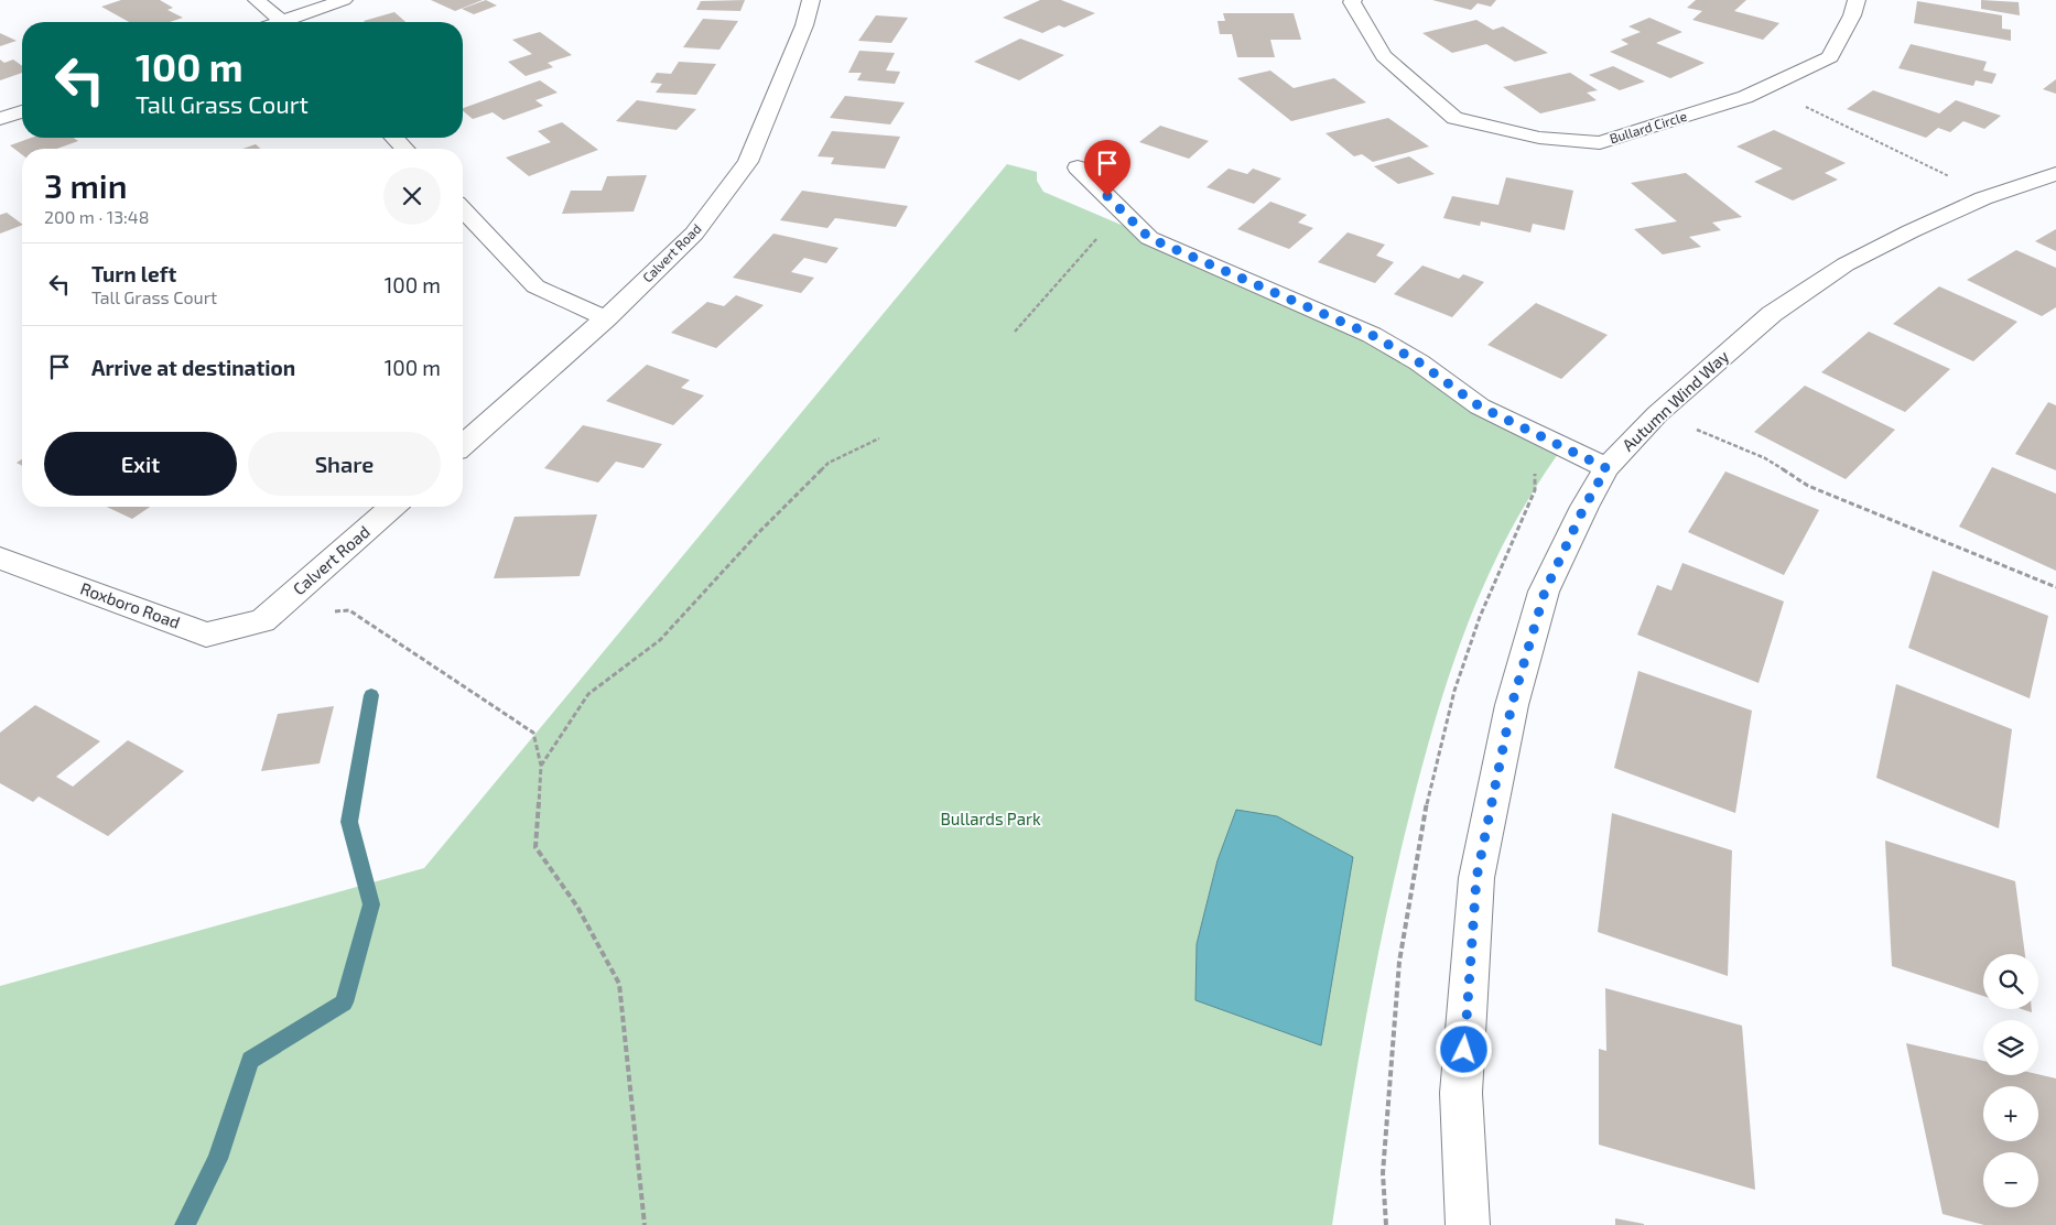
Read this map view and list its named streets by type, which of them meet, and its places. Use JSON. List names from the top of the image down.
{
  "streets": {
    "street": [
      "Bullard Circle",
      "Calvert Road",
      "Autumn Wind Way",
      "Roxboro Road"
    ]
  },
  "crossings": [
    ["Calvert Road", "Roxboro Road"]
  ],
  "parks": ["Bullards Park"],
  "page": {
    "turn": ["100 m", "Tall Grass Court"],
    "heading": ["3 min", "200 m · 13:48"],
    "list": [
      {
        "name": "Turn left",
        "note": "Tall Grass Court",
        "value": "100 m"
      },
      {
        "name": "Arrive at destination",
        "value": "100 m"
      }
    ],
    "buttons": ["Exit", "Share"],
    "map_buttons": ["+", "−"]
  }
}
